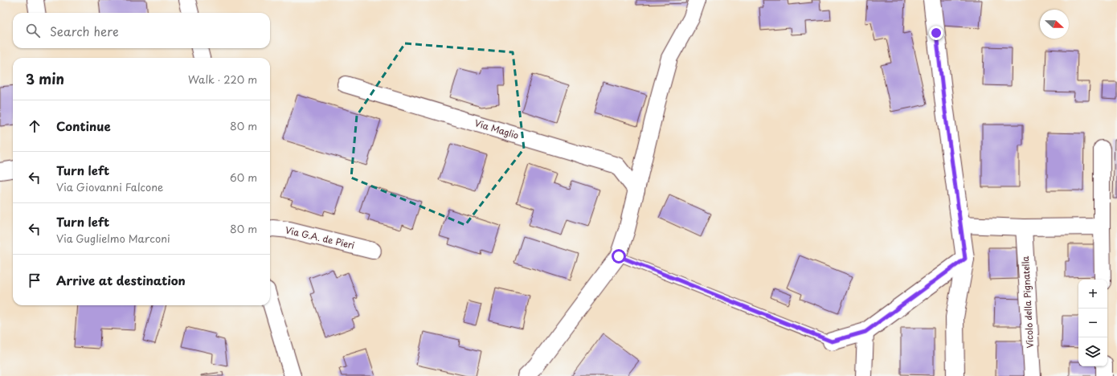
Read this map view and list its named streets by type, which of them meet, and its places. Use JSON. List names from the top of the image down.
{
  "streets": {
    "street": ["Via Maglio", "Via G.A. de Pieri", "Vicolo della Pignatella"]
  },
  "north": "right",
  "page": {
    "search": "Search here",
    "heading": ["3 min", "Walk · 220 m"],
    "list": [
      ["Continue", "80 m"],
      ["Turn left", "Via Giovanni Falcone", "60 m"],
      ["Turn left", "Via Guglielmo Marconi", "80 m"],
      "Arrive at destination"
    ],
    "map_buttons": ["+", "−"]
  }
}
